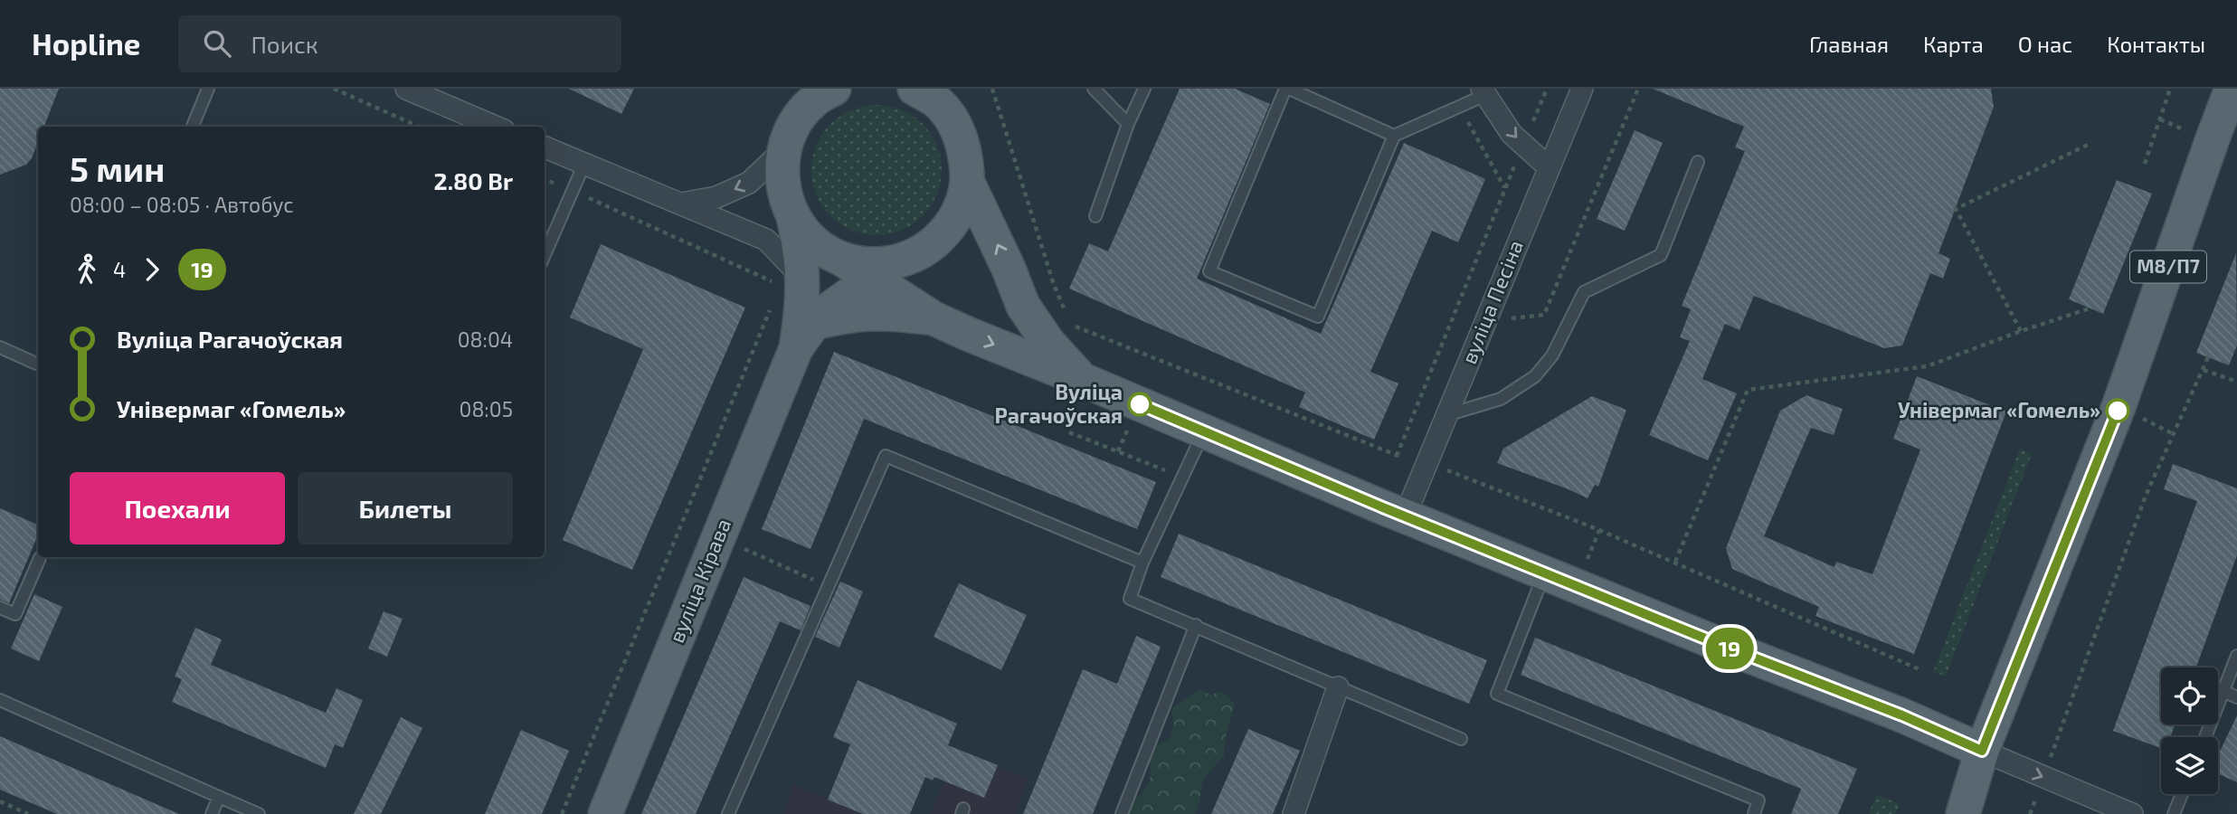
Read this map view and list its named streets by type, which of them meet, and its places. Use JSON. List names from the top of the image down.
{
  "streets": {
    "main road": ["М8/П7", "вуліца Кірава"],
    "street": ["вуліца Песіна"]
  },
  "places": ["Вуліца Рагачоўская", "Універмаг «Гомель»"],
  "lines": ["bus line 19"],
  "page": {
    "header": "Hopline",
    "search": "Поиск",
    "nav": [
      "Главная",
      "Карта",
      "О нас",
      "Контакты"
    ],
    "on_map": "19",
    "heading": ["5 мин", "08:00 – 08:05 · Автобус", "2.80 Br"],
    "legs": ["4", "19"],
    "list": [
      {
        "name": "Вуліца Рагачоўская",
        "value": "08:04"
      },
      {
        "name": "Універмаг «Гомель»",
        "value": "08:05"
      }
    ],
    "buttons": ["Поехали", "Билеты"]
  }
}
